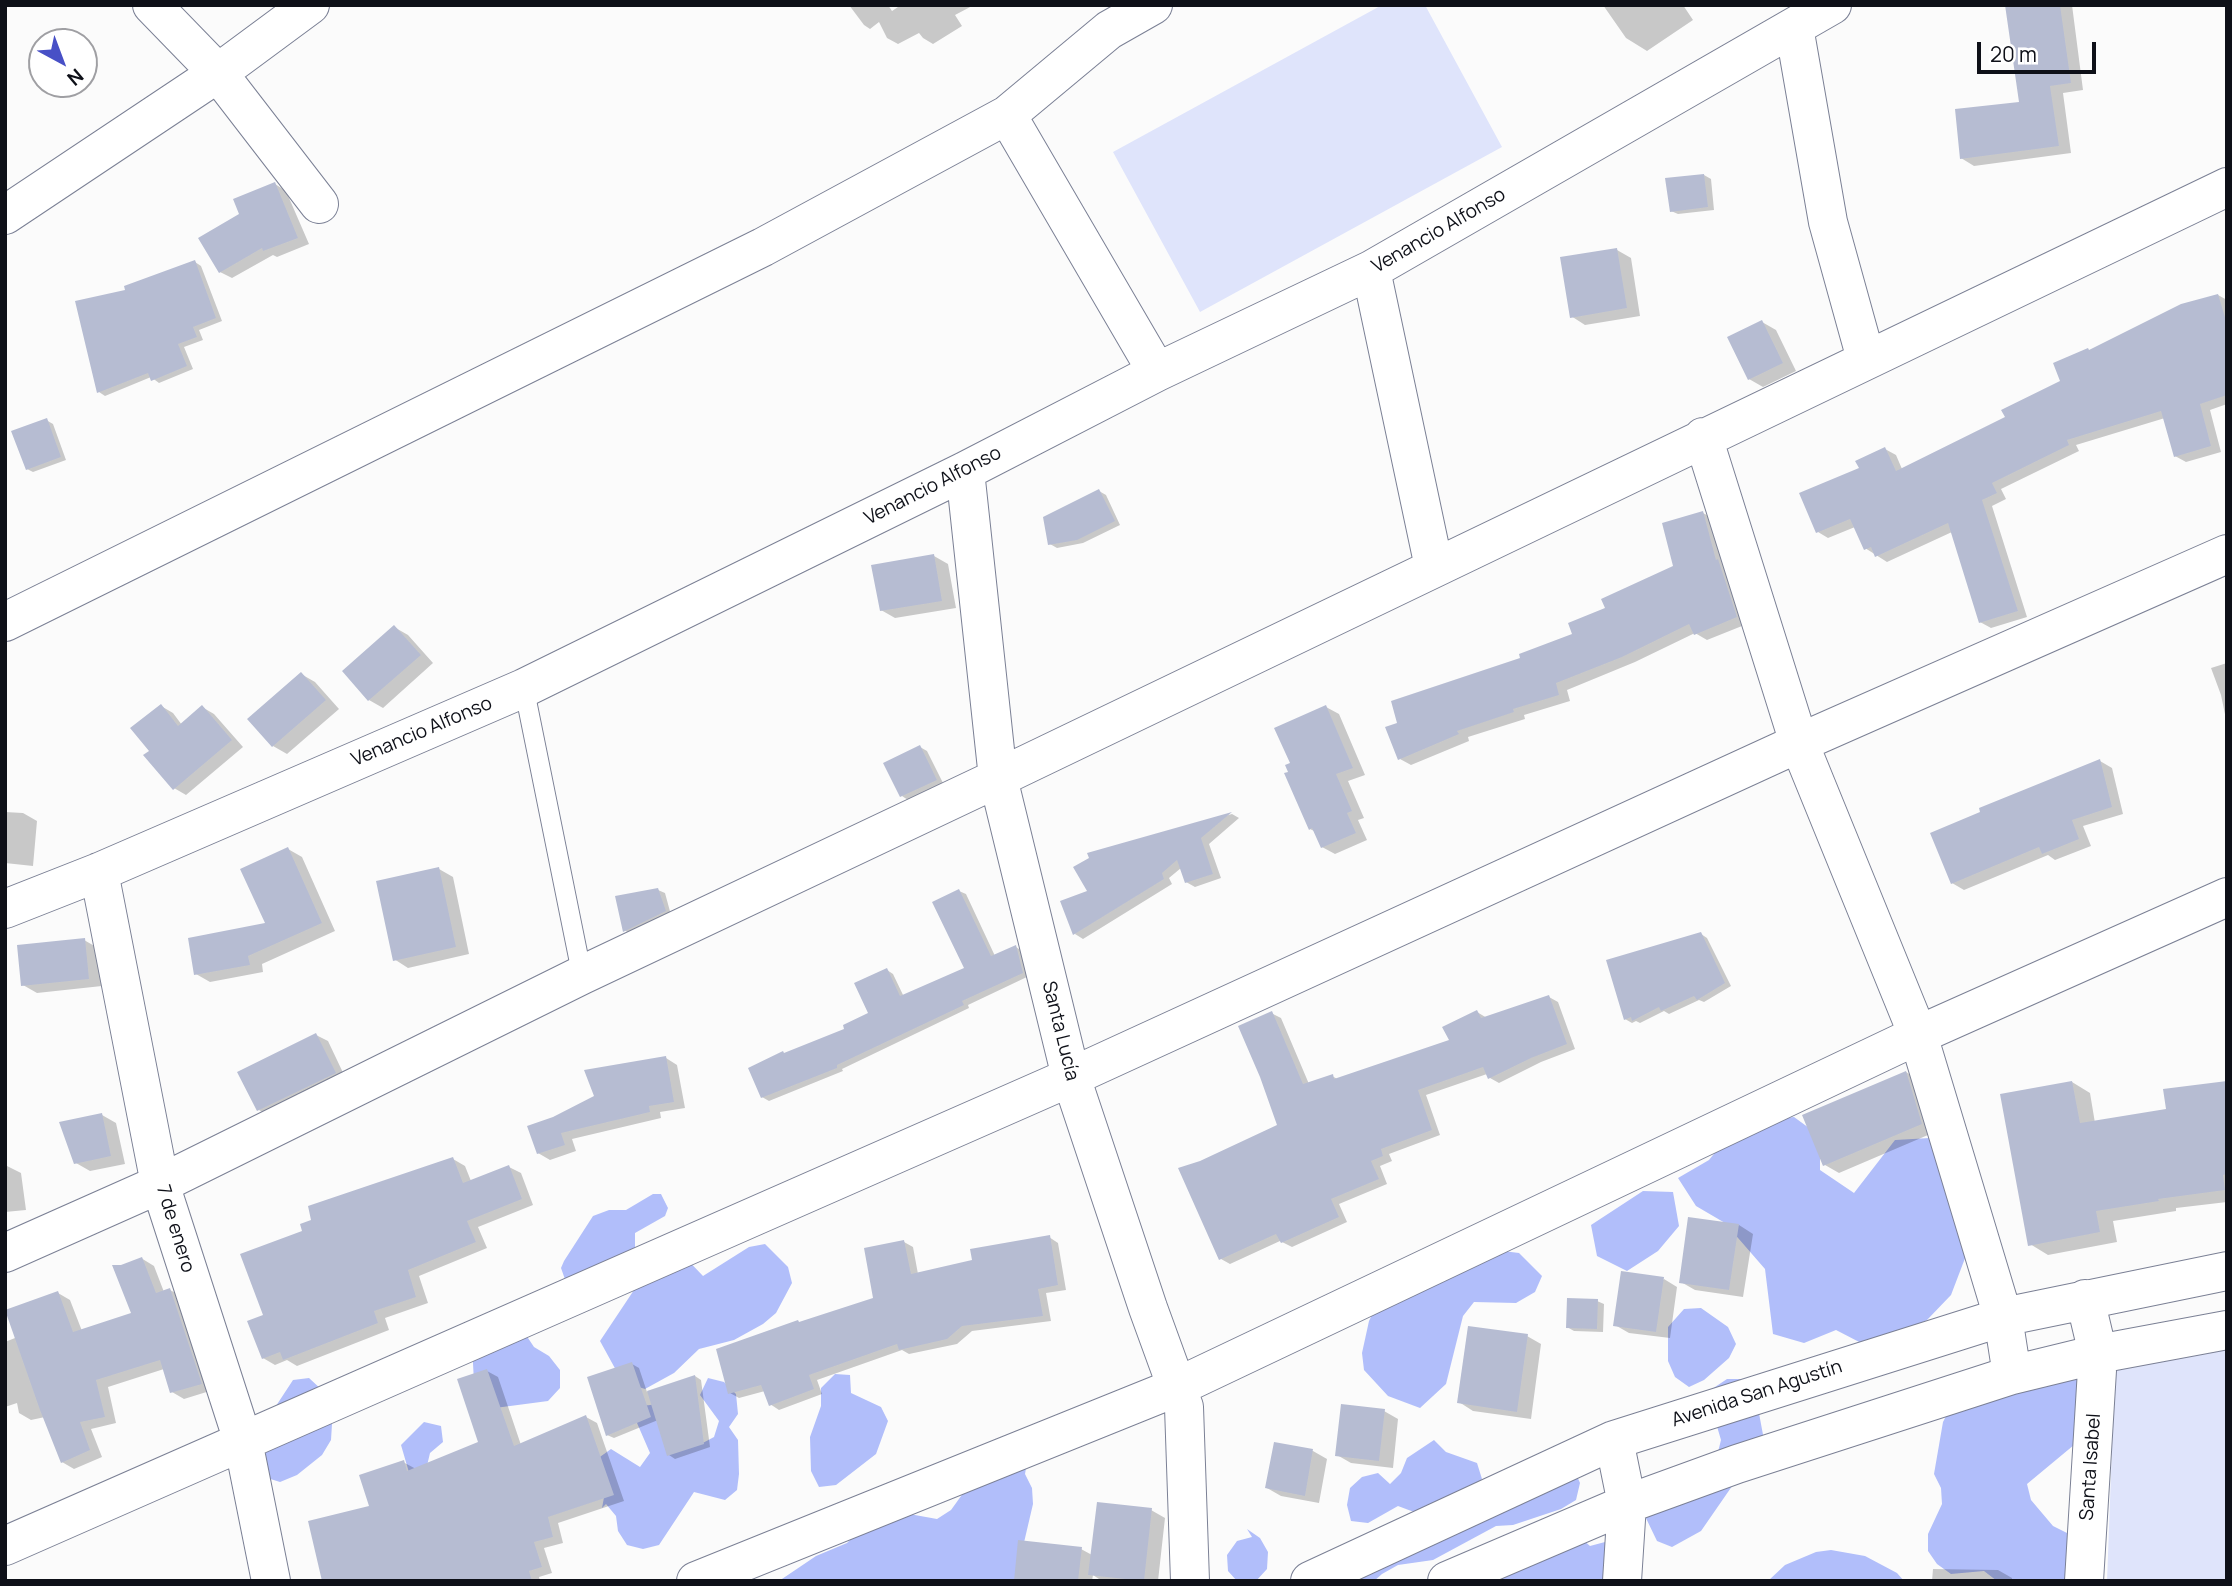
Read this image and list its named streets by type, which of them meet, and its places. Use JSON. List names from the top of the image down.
{
  "streets": {
    "street": [
      "Venancio Alfonso",
      "Santa Lucía",
      "7 de enero",
      "Avenida San Agustín",
      "Santa Isabel"
    ]
  },
  "crossings": [
    ["Venancio Alfonso", "Santa Lucía"],
    ["Venancio Alfonso", "7 de enero"],
    ["Avenida San Agustín", "Santa Isabel"]
  ],
  "scale_bar": "20 m",
  "north": "bottom right"
}
